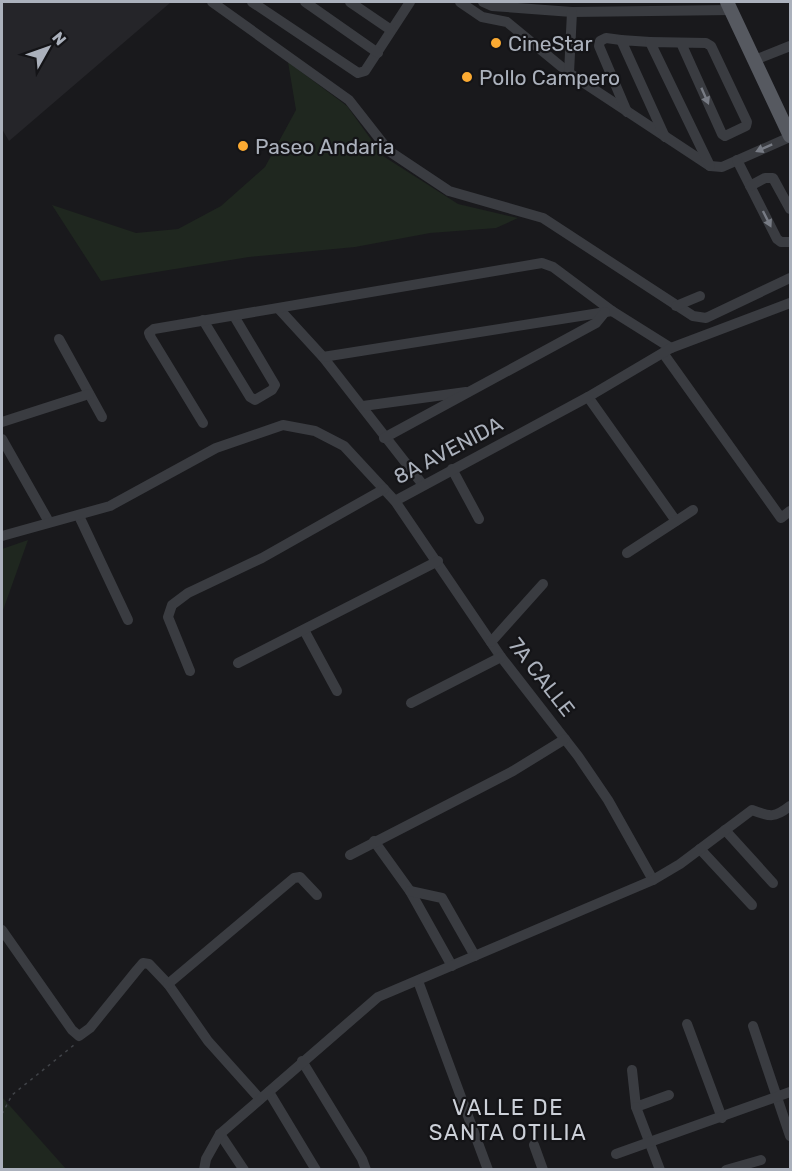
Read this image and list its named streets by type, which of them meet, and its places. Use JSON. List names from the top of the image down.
{
  "streets": {
    "street": ["8A AVENIDA", "7A CALLE"]
  },
  "crossings": [
    ["8A AVENIDA", "7A CALLE"]
  ],
  "districts": ["VALLE DE SANTA OTILIA"],
  "places": ["CineStar", "Pollo Campero", "Paseo Andaria"],
  "north": "top right"
}
